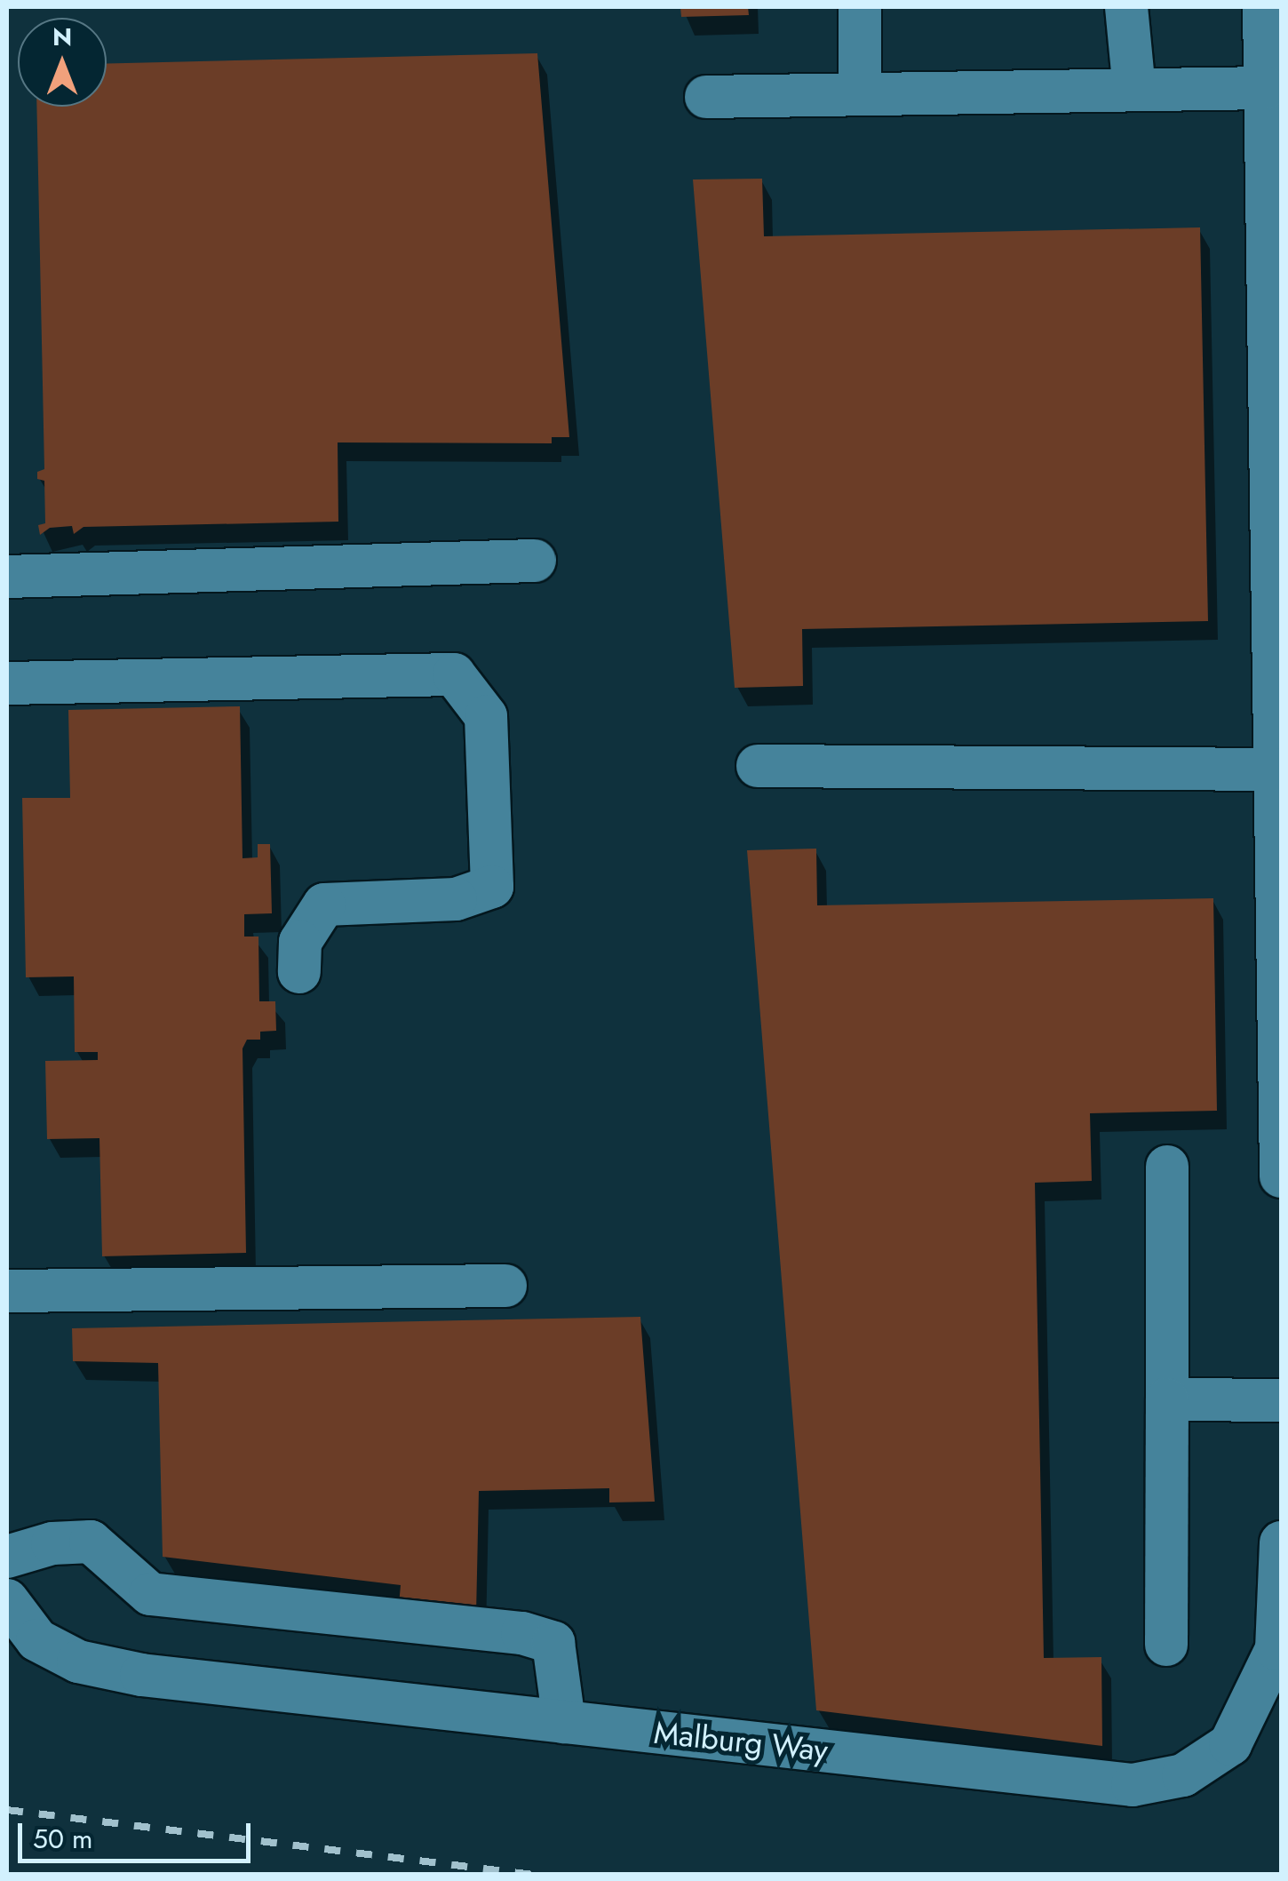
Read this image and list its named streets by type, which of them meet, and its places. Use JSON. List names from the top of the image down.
{
  "streets": {
    "street": ["Malburg Way"]
  },
  "scale_bar": "50 m",
  "north": "top"
}
